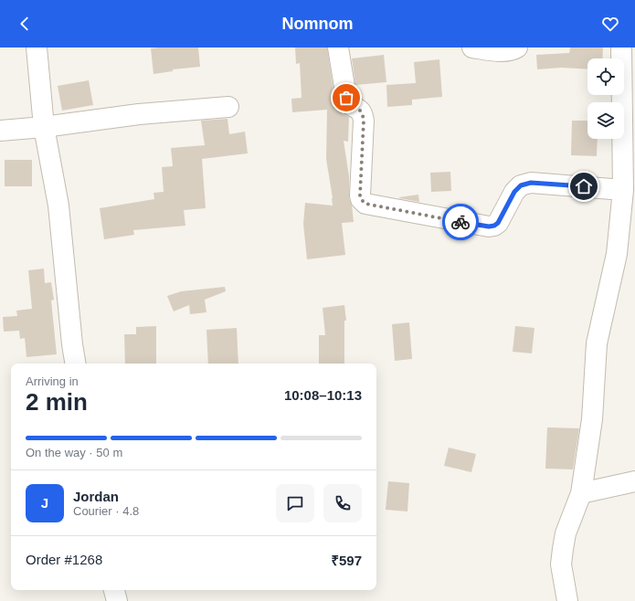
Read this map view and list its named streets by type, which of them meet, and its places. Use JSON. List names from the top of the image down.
{
  "page": {
    "header": "Nomnom",
    "heading": ["2 min", "Arriving in", "10:08–10:13"],
    "panel": [
      "Jordan",
      "Courier · 4.8",
      "Order #1268",
      "₹597"
    ],
    "bar": "On the way · 50 m",
    "round": "J"
  }
}
